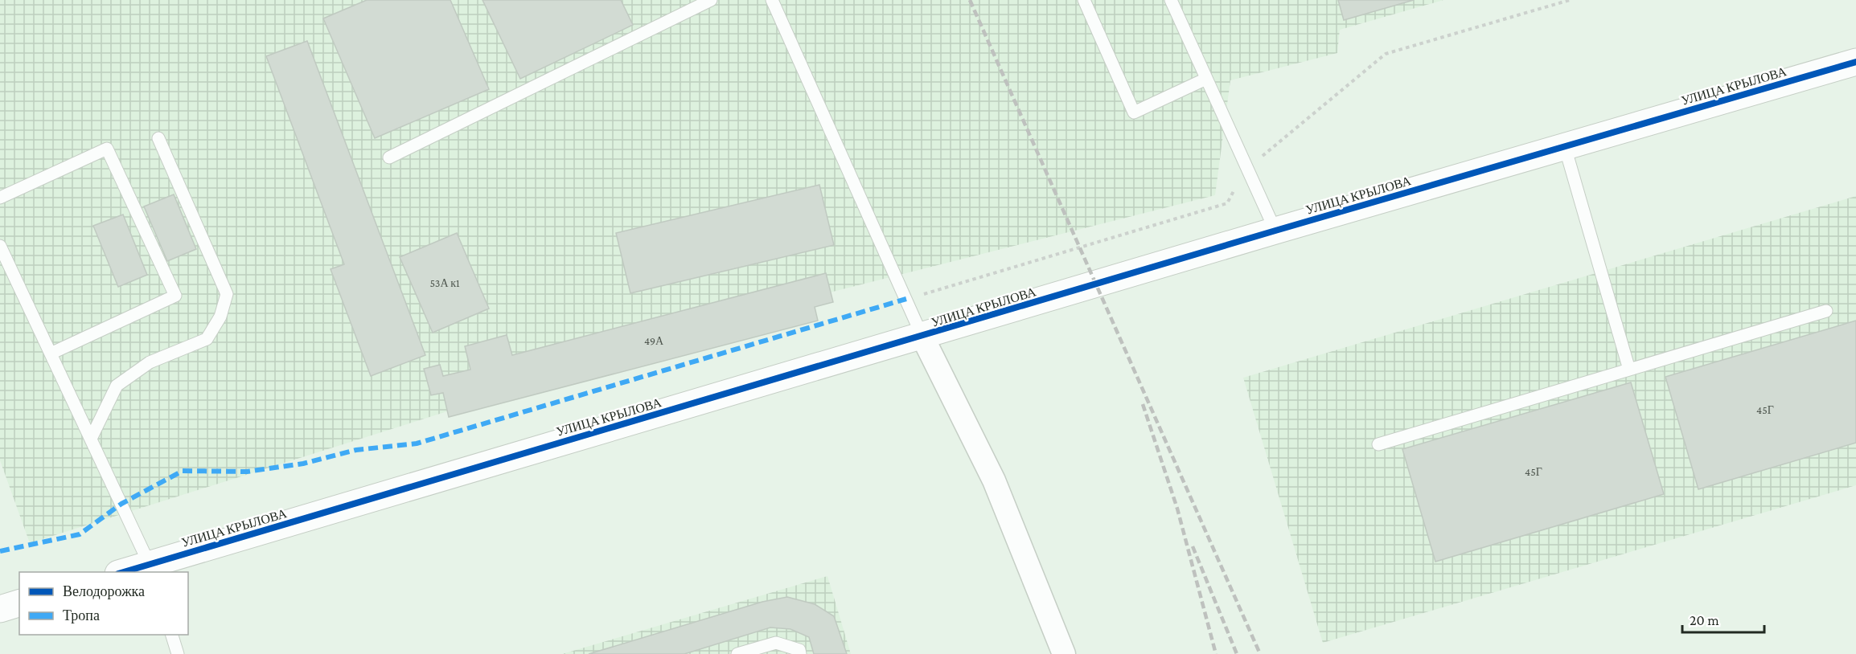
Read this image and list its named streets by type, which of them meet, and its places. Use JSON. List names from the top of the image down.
{
  "streets": {
    "street": ["УЛИЦА КРЫЛОВА"]
  },
  "house_numbers": [
    "53А к1",
    "49А",
    "45Г",
    "45Г"
  ],
  "legend": ["Велодорожка", "Тропа"],
  "scale_bar": "20 m"
}
